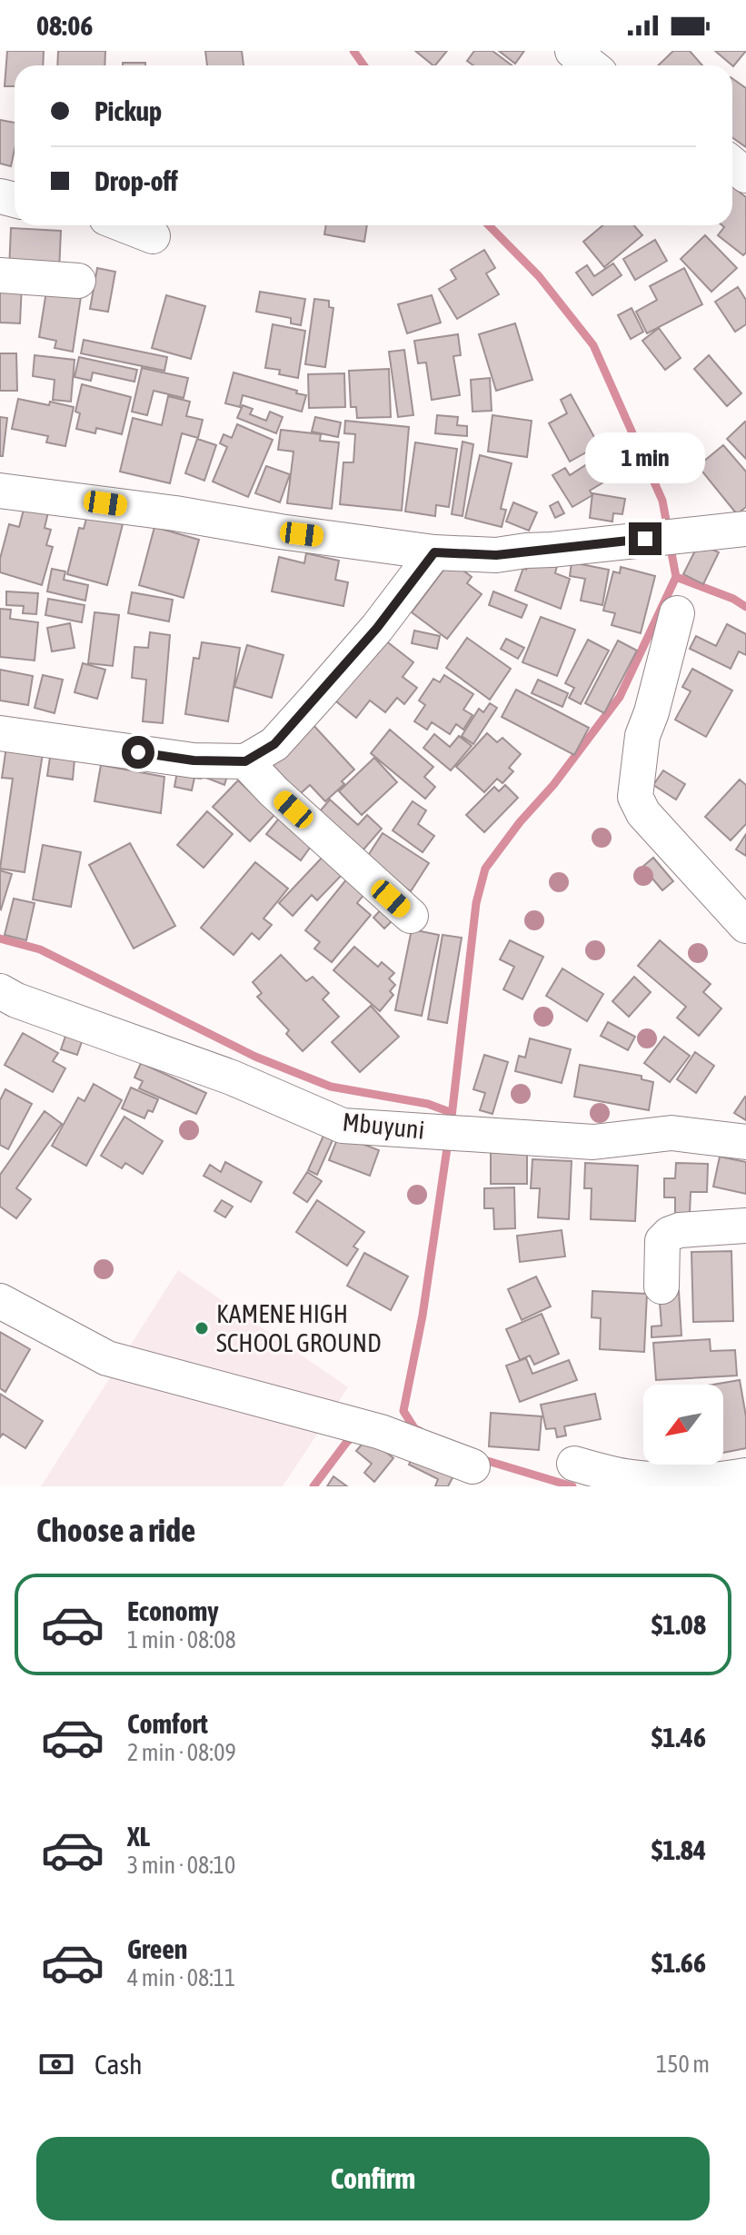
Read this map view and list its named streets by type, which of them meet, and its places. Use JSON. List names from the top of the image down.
{
  "streets": {
    "street": ["Mbuyuni"]
  },
  "places": ["KAMENE HIGH SCHOOL GROUND"],
  "north": "bottom left",
  "page": {
    "status": "08:06",
    "banner": ["Pickup", "Drop-off"],
    "bubble": "1 min",
    "heading": "Choose a ride",
    "list": [
      {
        "name": "Economy",
        "note": "1 min · 08:08",
        "value": "$1.08"
      },
      {
        "name": "Comfort",
        "note": "2 min · 08:09",
        "value": "$1.46"
      },
      {
        "name": "XL",
        "note": "3 min · 08:10",
        "value": "$1.84"
      },
      {
        "name": "Green",
        "note": "4 min · 08:11",
        "value": "$1.66"
      }
    ],
    "pay": ["Cash", "150 m"],
    "buttons": "Confirm"
  }
}
